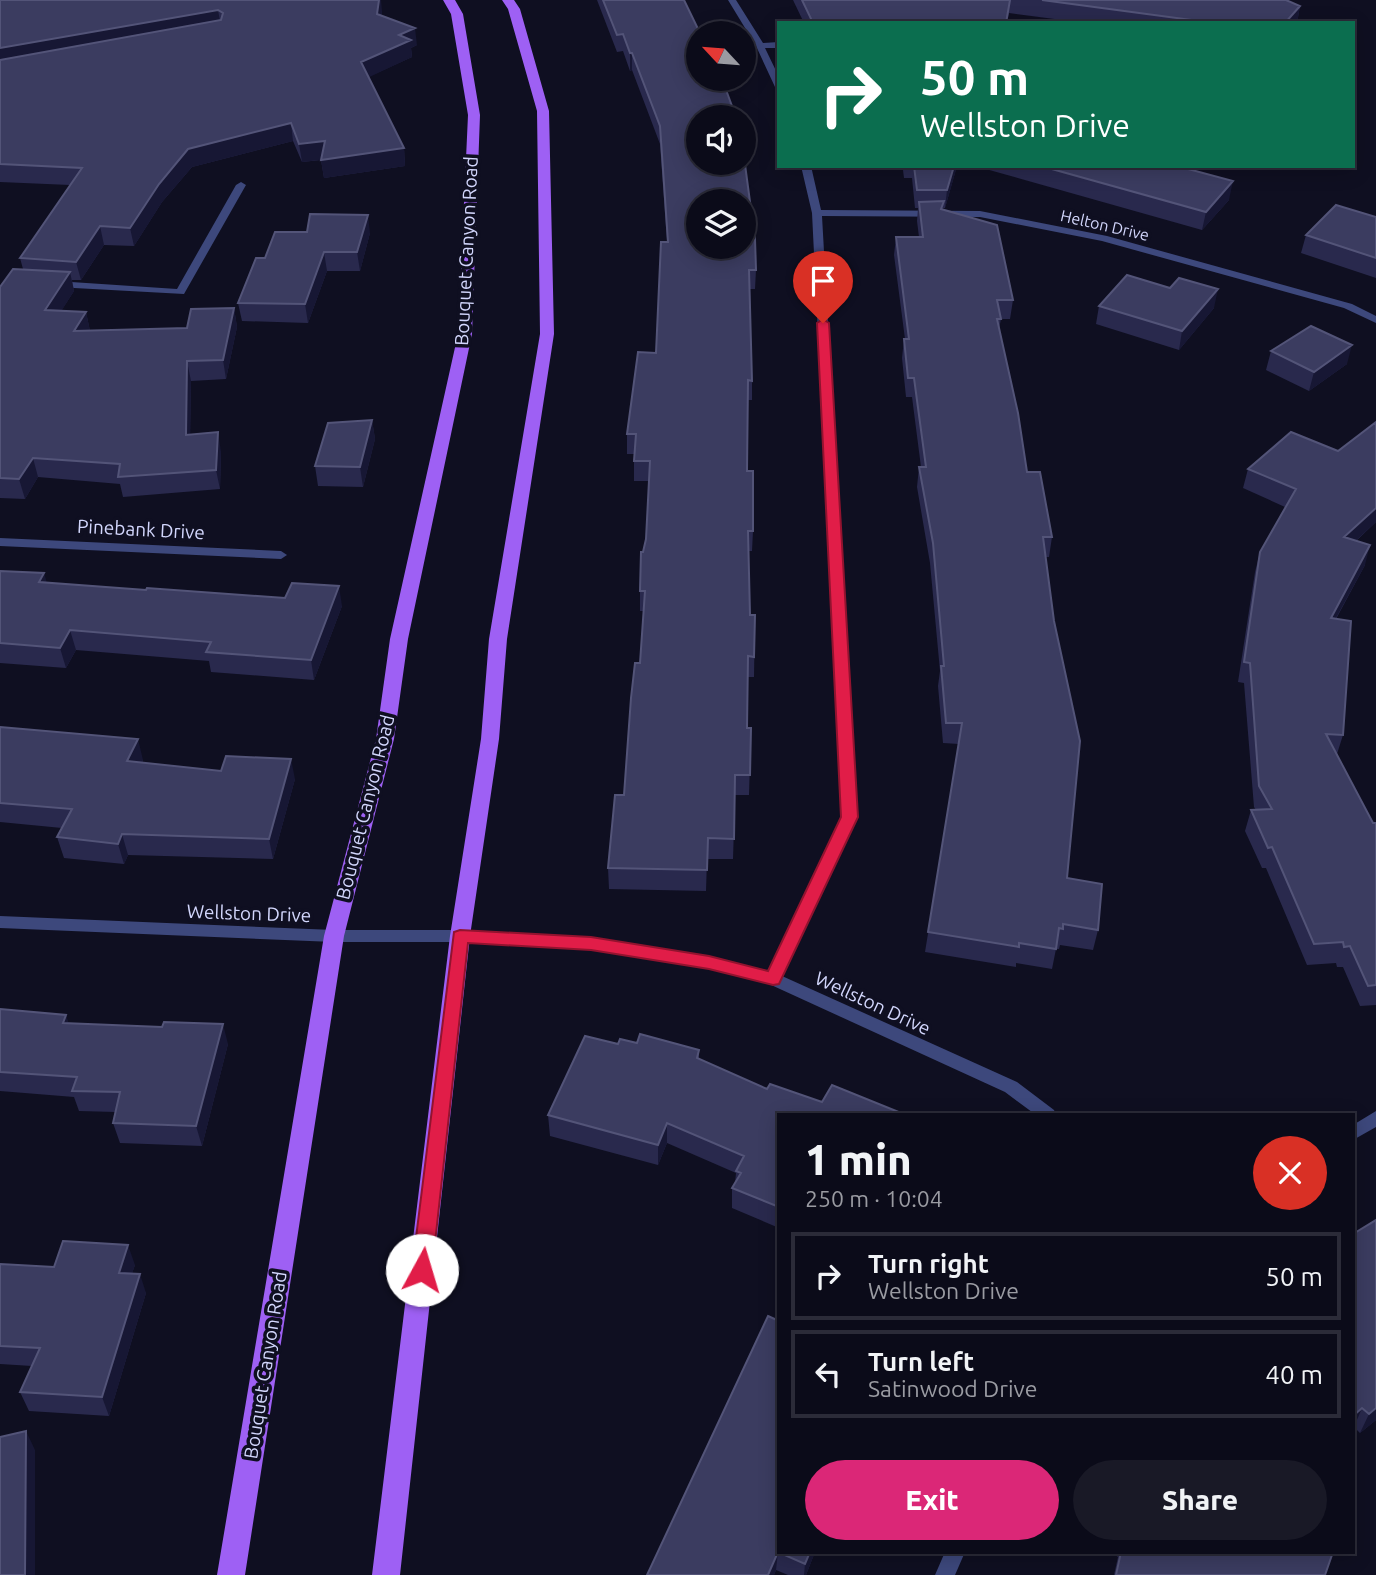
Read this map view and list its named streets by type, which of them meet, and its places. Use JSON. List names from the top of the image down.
{
  "streets": {
    "main road": ["Bouquet Canyon Road"],
    "street": ["Helton Drive", "Pinebank Drive", "Wellston Drive"]
  },
  "crossings": [
    ["Bouquet Canyon Road", "Wellston Drive"]
  ],
  "north": "top left",
  "page": {
    "turn": ["50 m", "Wellston Drive"],
    "heading": ["1 min", "250 m · 10:04"],
    "list": [
      {
        "name": "Turn right",
        "note": "Wellston Drive",
        "value": "50 m"
      },
      {
        "name": "Turn left",
        "note": "Satinwood Drive",
        "value": "40 m"
      }
    ],
    "buttons": ["Exit", "Share"]
  }
}
